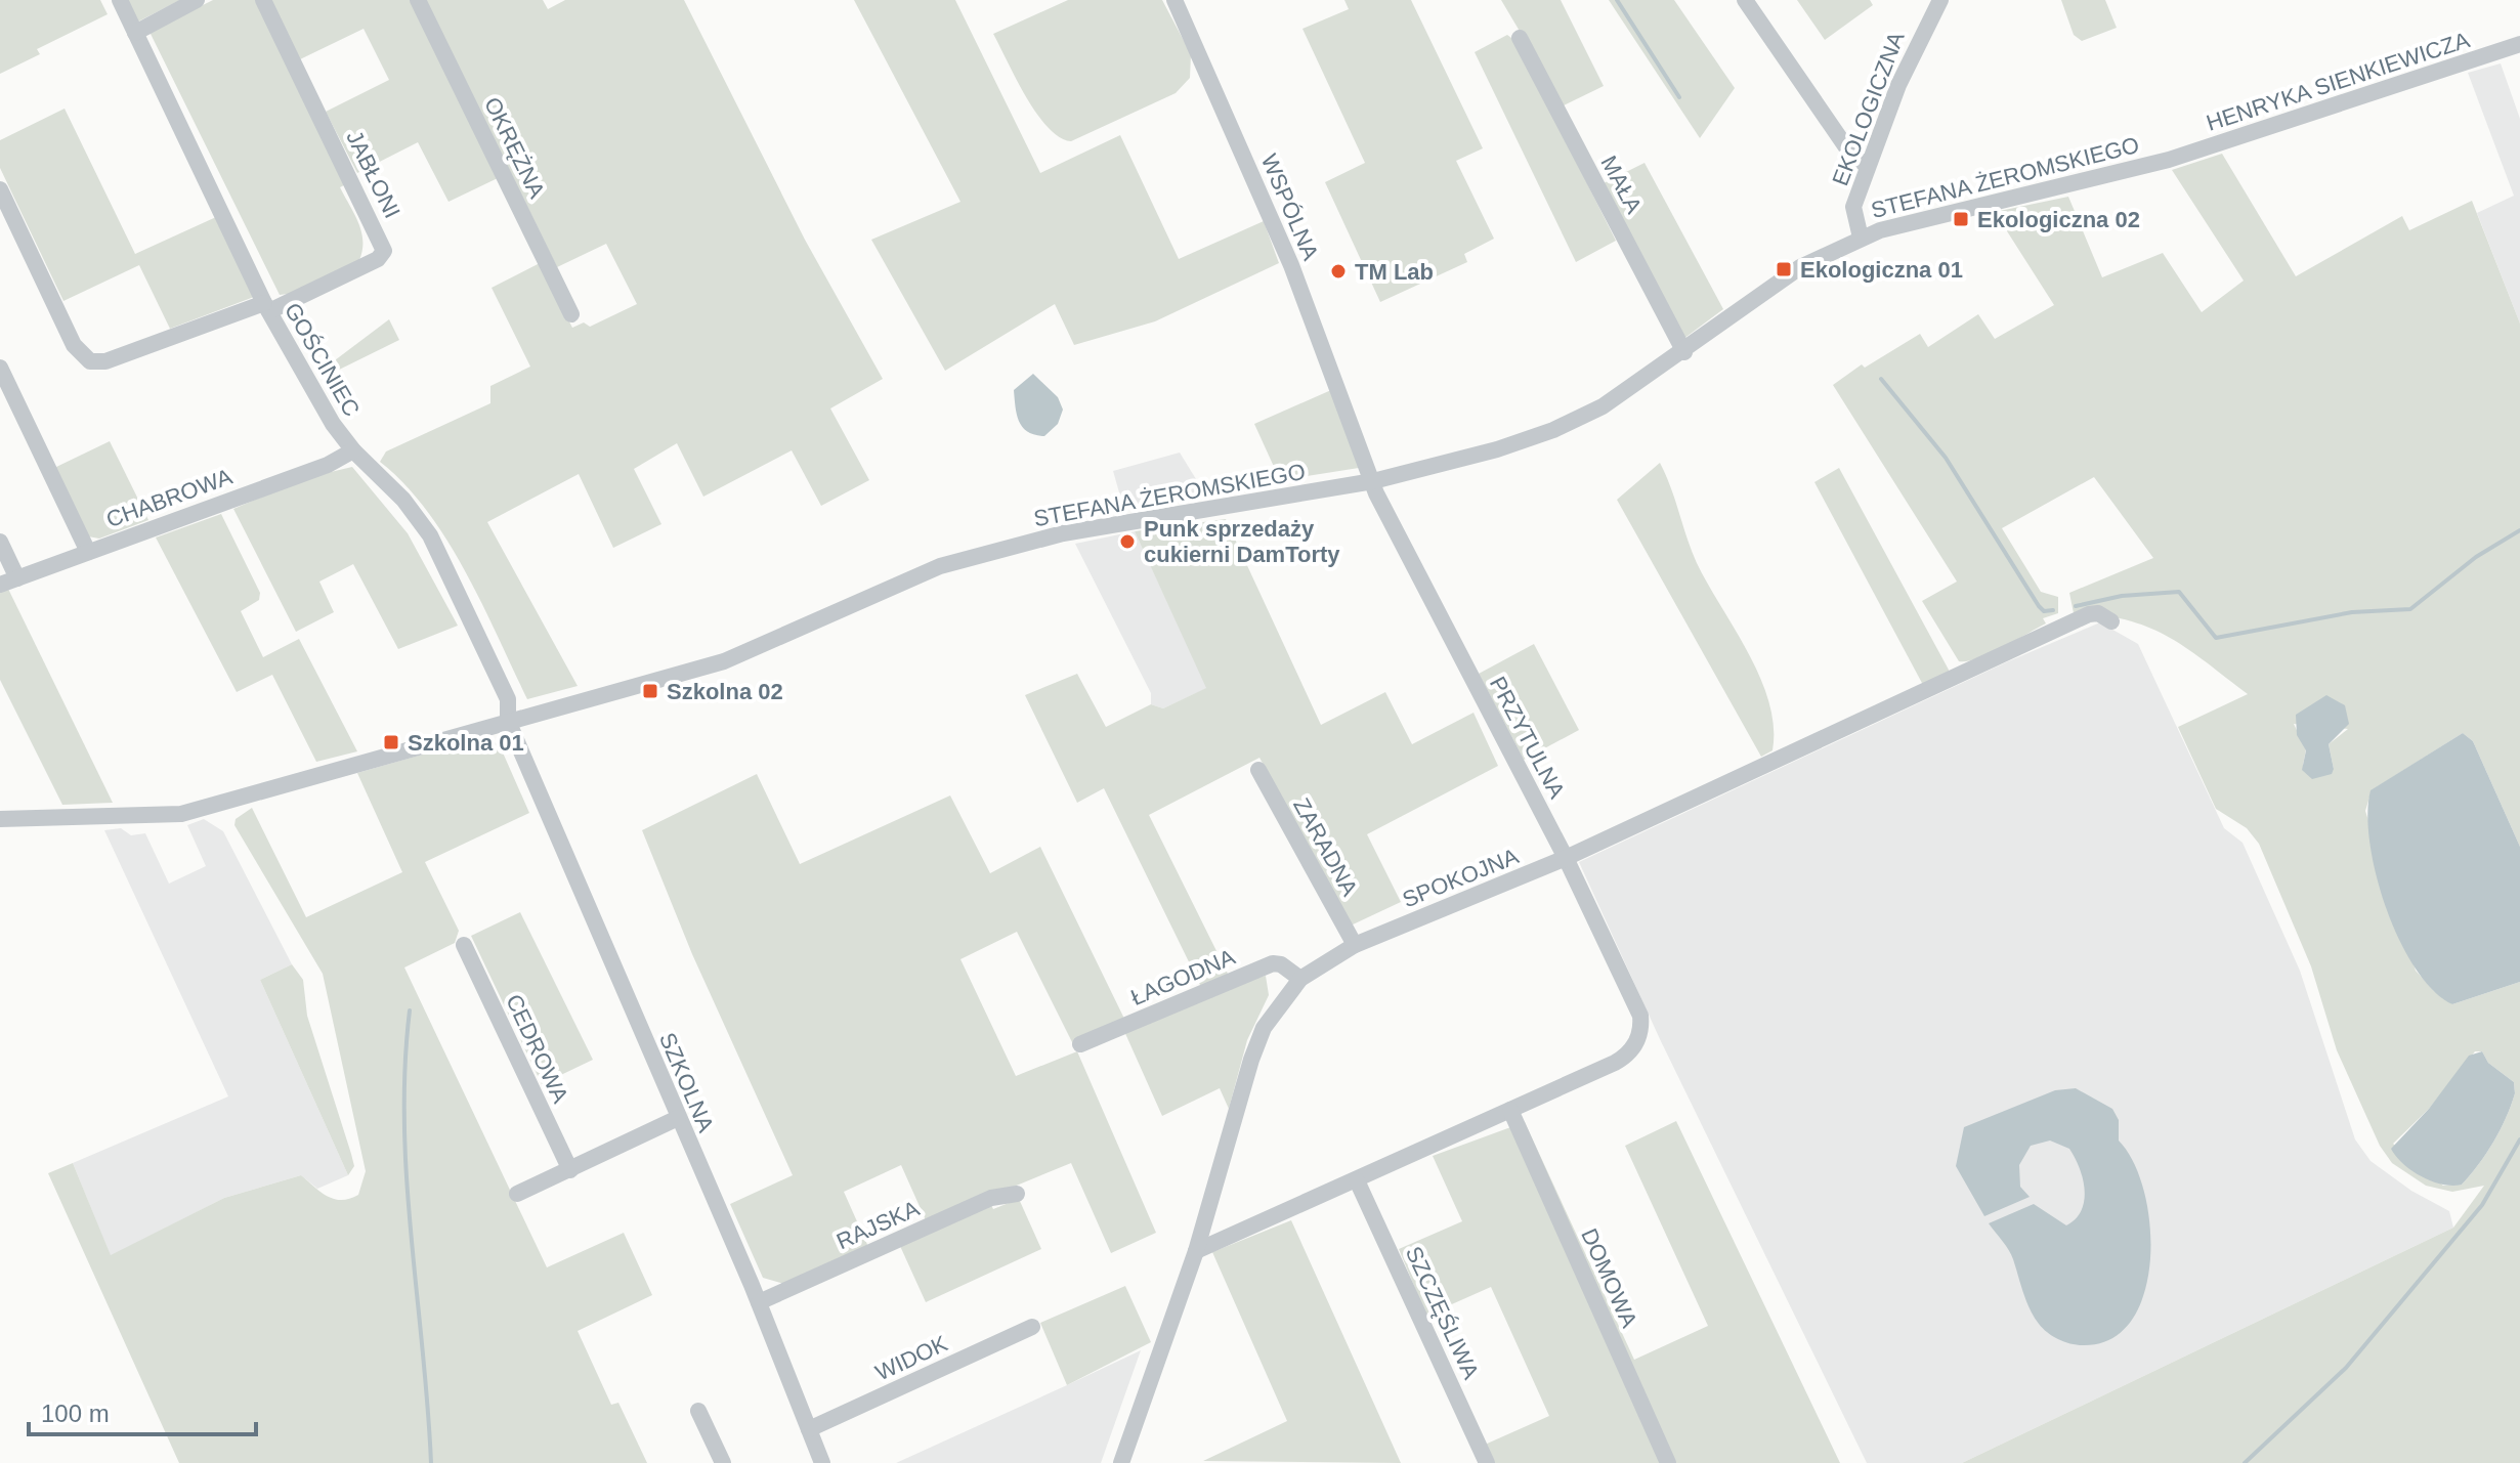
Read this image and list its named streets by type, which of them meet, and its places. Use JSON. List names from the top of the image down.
{
  "streets": {
    "street": [
      "HENRYKA SIENKIEWICZA",
      "EKOLOGICZNA",
      "OKRĘŻNA",
      "JABŁONI",
      "STEFANA ŻEROMSKIEGO",
      "MAŁA",
      "WSPÓLNA",
      "GOŚCINIEC",
      "CHABROWA",
      "PRZYTULNA",
      "ZARADNA",
      "SPOKOJNA",
      "ŁAGODNA",
      "CEDROWA",
      "SZKOLNA",
      "RAJSKA",
      "DOMOWA",
      "SZCZĘŚLIWA",
      "WIDOK"
    ]
  },
  "crossings": [
    ["HENRYKA SIENKIEWICZA", "STEFANA ŻEROMSKIEGO"],
    ["EKOLOGICZNA", "STEFANA ŻEROMSKIEGO"],
    ["JABŁONI", "GOŚCINIEC"],
    ["STEFANA ŻEROMSKIEGO", "MAŁA"],
    ["STEFANA ŻEROMSKIEGO", "WSPÓLNA"],
    ["STEFANA ŻEROMSKIEGO", "GOŚCINIEC"],
    ["STEFANA ŻEROMSKIEGO", "PRZYTULNA"],
    ["STEFANA ŻEROMSKIEGO", "SZKOLNA"],
    ["WSPÓLNA", "PRZYTULNA"],
    ["GOŚCINIEC", "CHABROWA"],
    ["GOŚCINIEC", "SZKOLNA"],
    ["PRZYTULNA", "SPOKOJNA"],
    ["PRZYTULNA", "DOMOWA"],
    ["ZARADNA", "SPOKOJNA"],
    ["SPOKOJNA", "ŁAGODNA"],
    ["SZKOLNA", "RAJSKA"],
    ["SZKOLNA", "WIDOK"]
  ],
  "places": {
    "transit": [
      "Ekologiczna 02",
      "Ekologiczna 01",
      "Szkolna 02",
      "Szkolna 01"
    ],
    "other": ["TM Lab", "Punk sprzedaży cukierni DamTorty"]
  },
  "scale_bar": "100 m"
}
